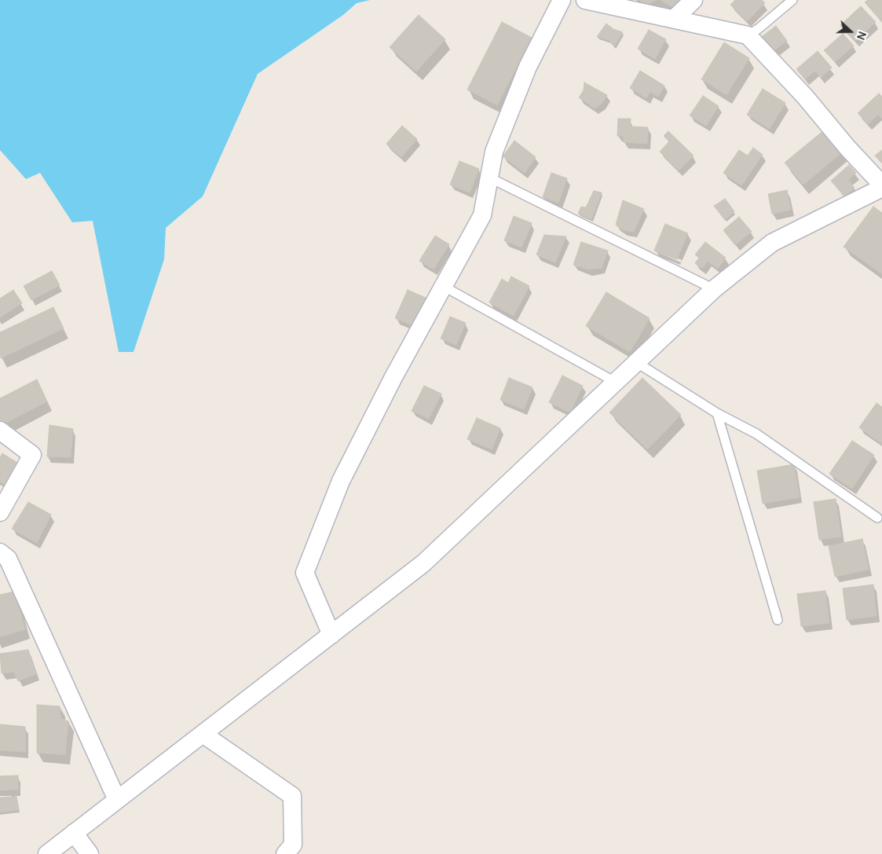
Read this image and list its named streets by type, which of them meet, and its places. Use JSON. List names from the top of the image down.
{
  "north": "right"
}
